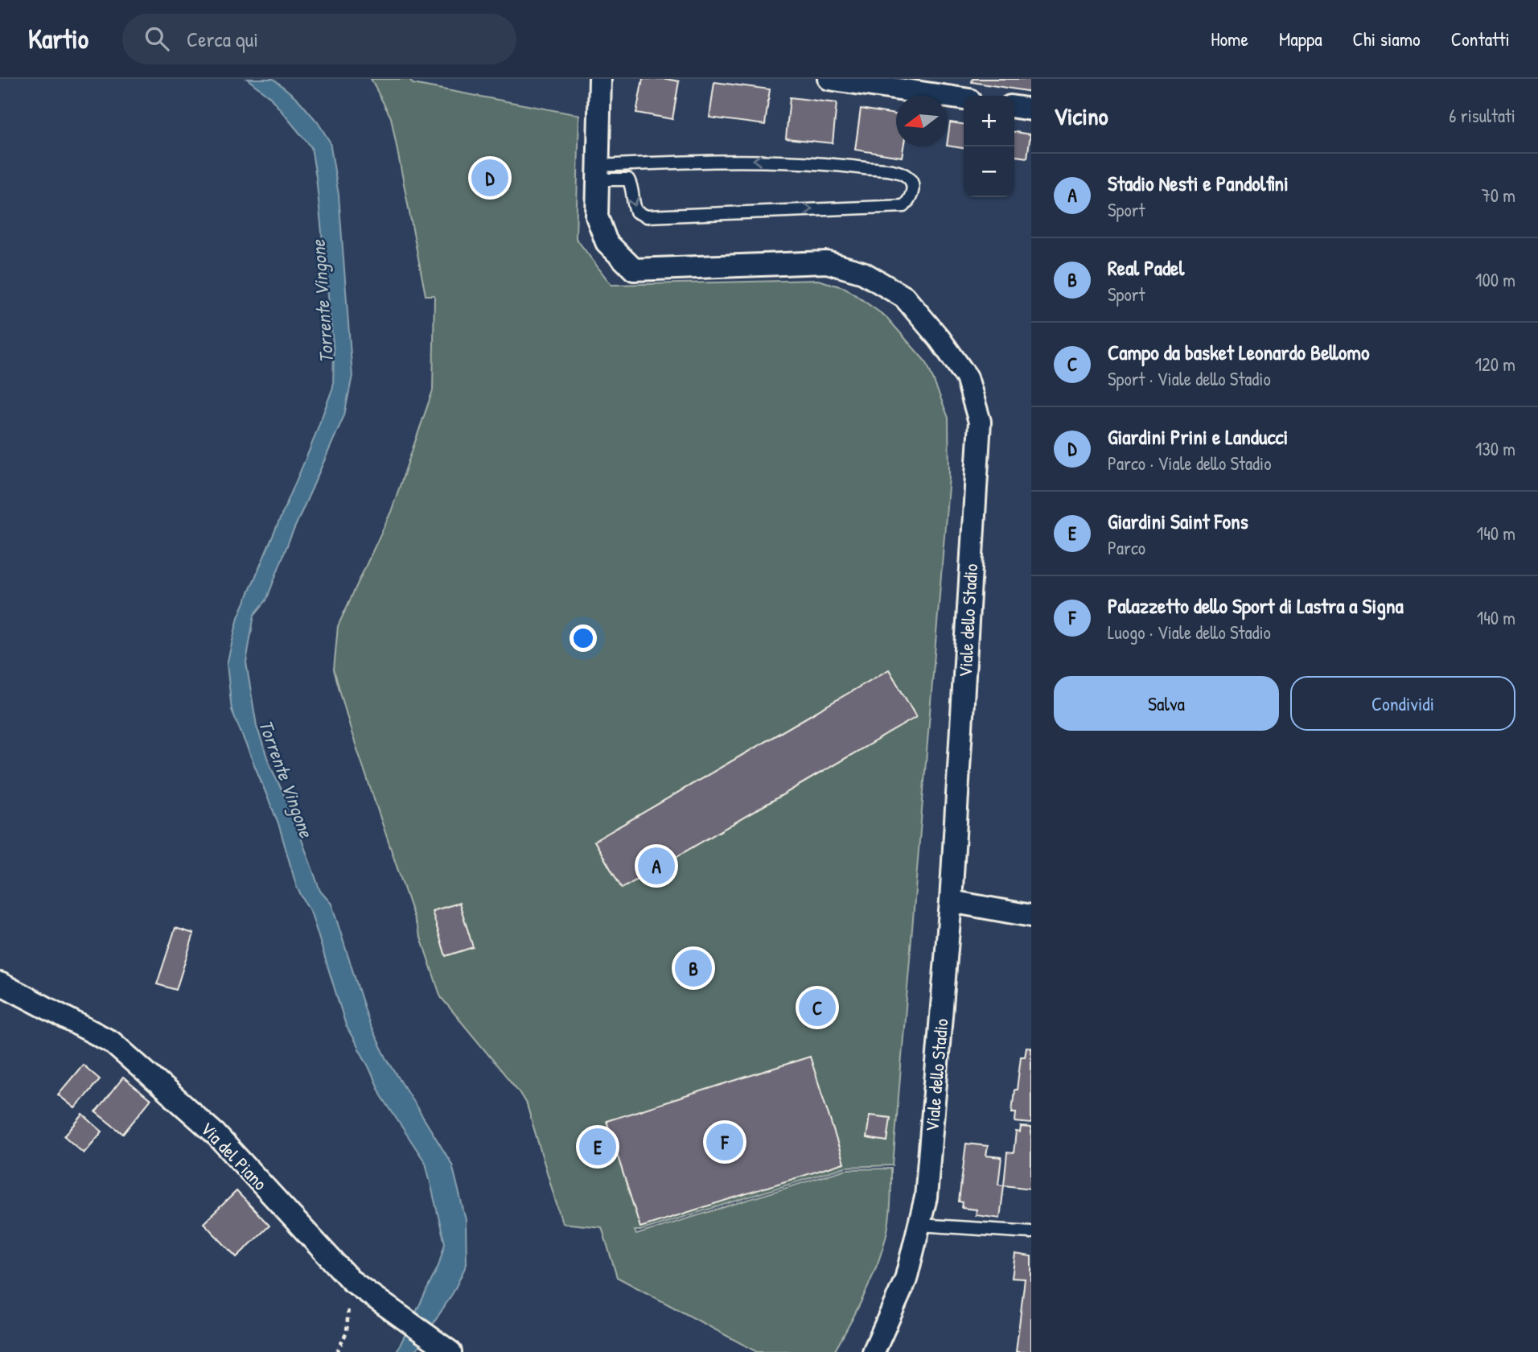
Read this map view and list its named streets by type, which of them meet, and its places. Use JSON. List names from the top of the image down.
{
  "streets": {
    "street": ["Viale dello Stadio", "Via del Piano"]
  },
  "water": ["Torrente Vingone"],
  "north": "left",
  "page": {
    "header": "Kartio",
    "search": "Cerca qui",
    "nav": [
      "Home",
      "Mappa",
      "Chi siamo",
      "Contatti"
    ],
    "heading": ["Vicino", "6 risultati"],
    "map_buttons": ["+", "−"],
    "list": [
      {
        "mark": "A",
        "name": "Stadio Nesti e Pandolfini",
        "note": "Sport",
        "value": "70 m"
      },
      {
        "mark": "B",
        "name": "Real Padel",
        "note": "Sport",
        "value": "100 m"
      },
      {
        "mark": "C",
        "name": "Campo da basket Leonardo Bellomo",
        "note": "Sport · Viale dello Stadio",
        "value": "120 m"
      },
      {
        "mark": "D",
        "name": "Giardini Prini e Landucci",
        "note": "Parco · Viale dello Stadio",
        "value": "130 m"
      },
      {
        "mark": "E",
        "name": "Giardini Saint Fons",
        "note": "Parco",
        "value": "140 m"
      },
      {
        "mark": "F",
        "name": "Palazzetto dello Sport di Lastra a Signa",
        "note": "Luogo · Viale dello Stadio",
        "value": "140 m"
      }
    ],
    "pins": [
      "D",
      "A",
      "B",
      "C",
      "F",
      "E"
    ],
    "buttons": ["Salva", "Condividi"]
  }
}
